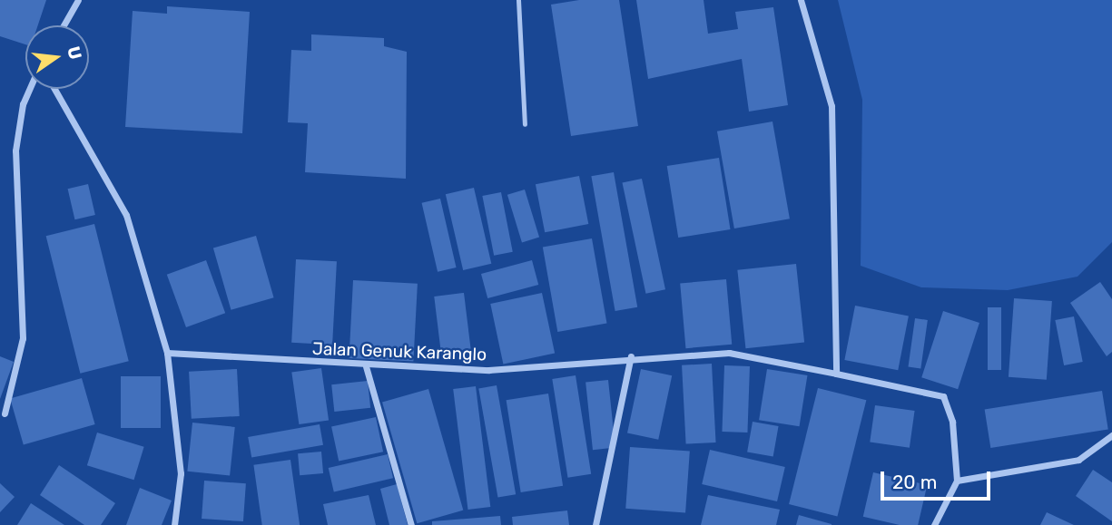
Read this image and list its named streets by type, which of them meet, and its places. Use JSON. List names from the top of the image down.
{
  "streets": {
    "street": ["Jalan Genuk Karanglo"]
  },
  "scale_bar": "20 m",
  "north": "right"
}
